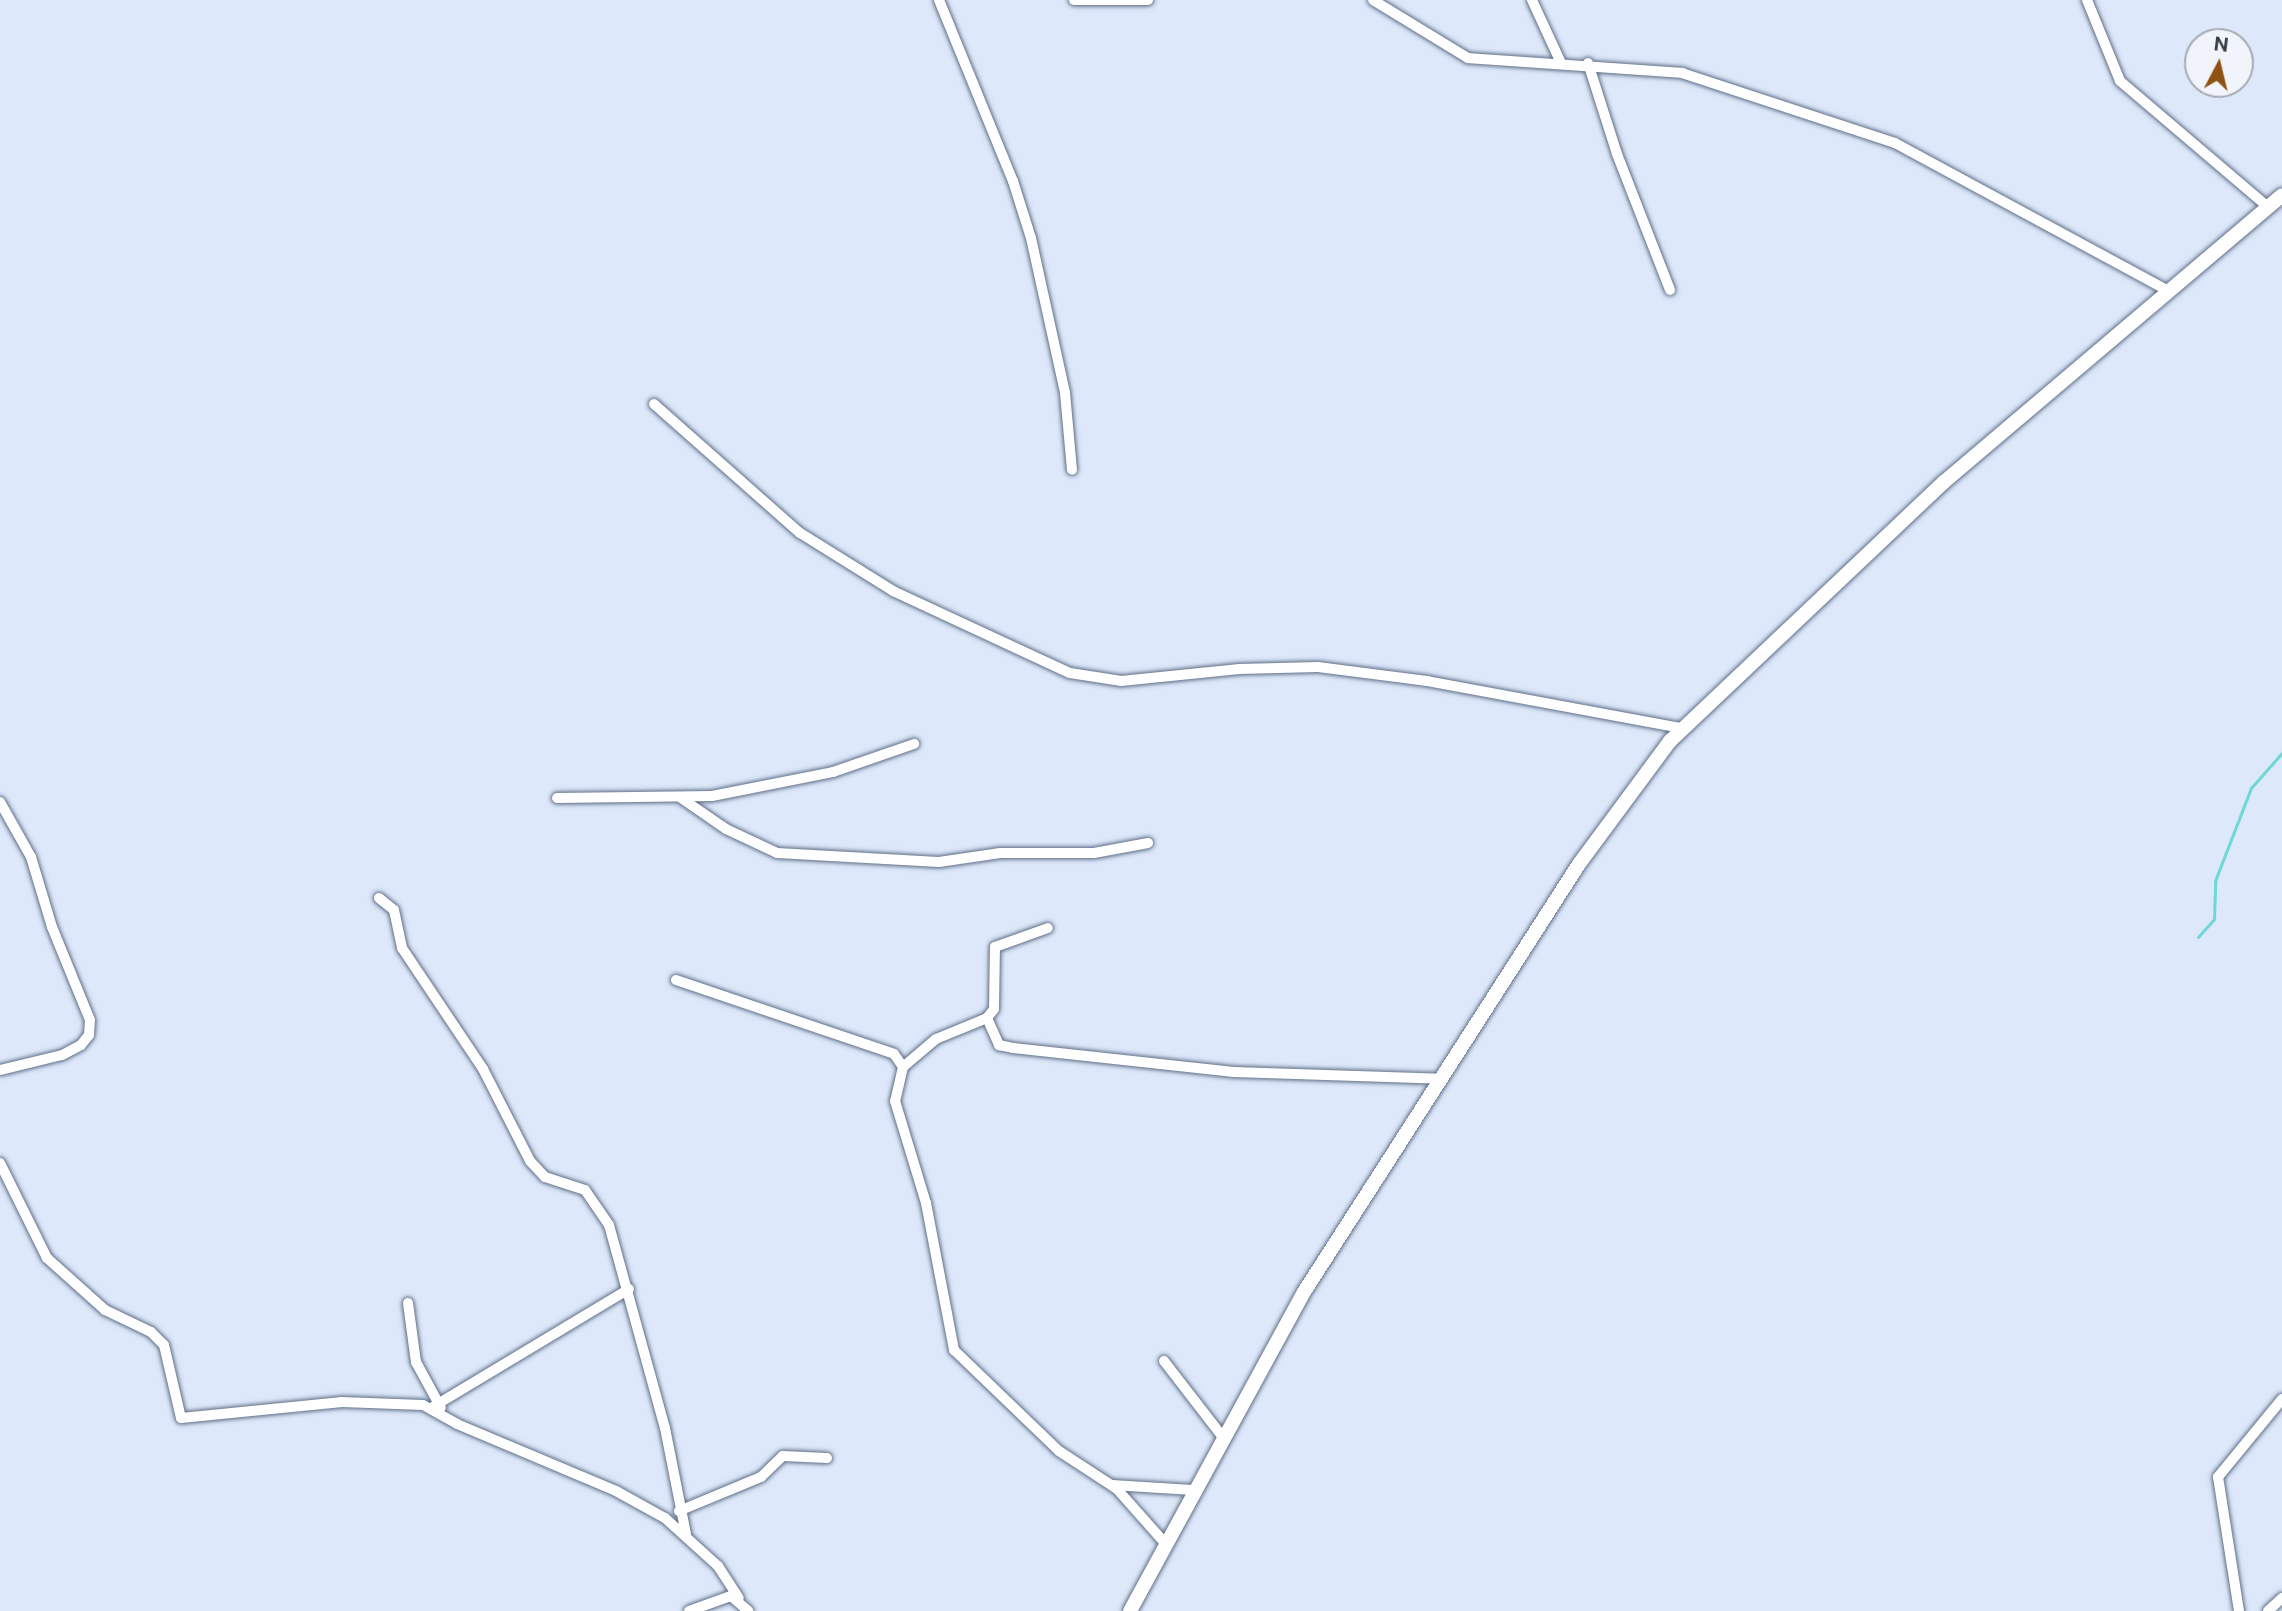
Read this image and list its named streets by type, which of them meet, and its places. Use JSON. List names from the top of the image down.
{
  "north": "top"
}
